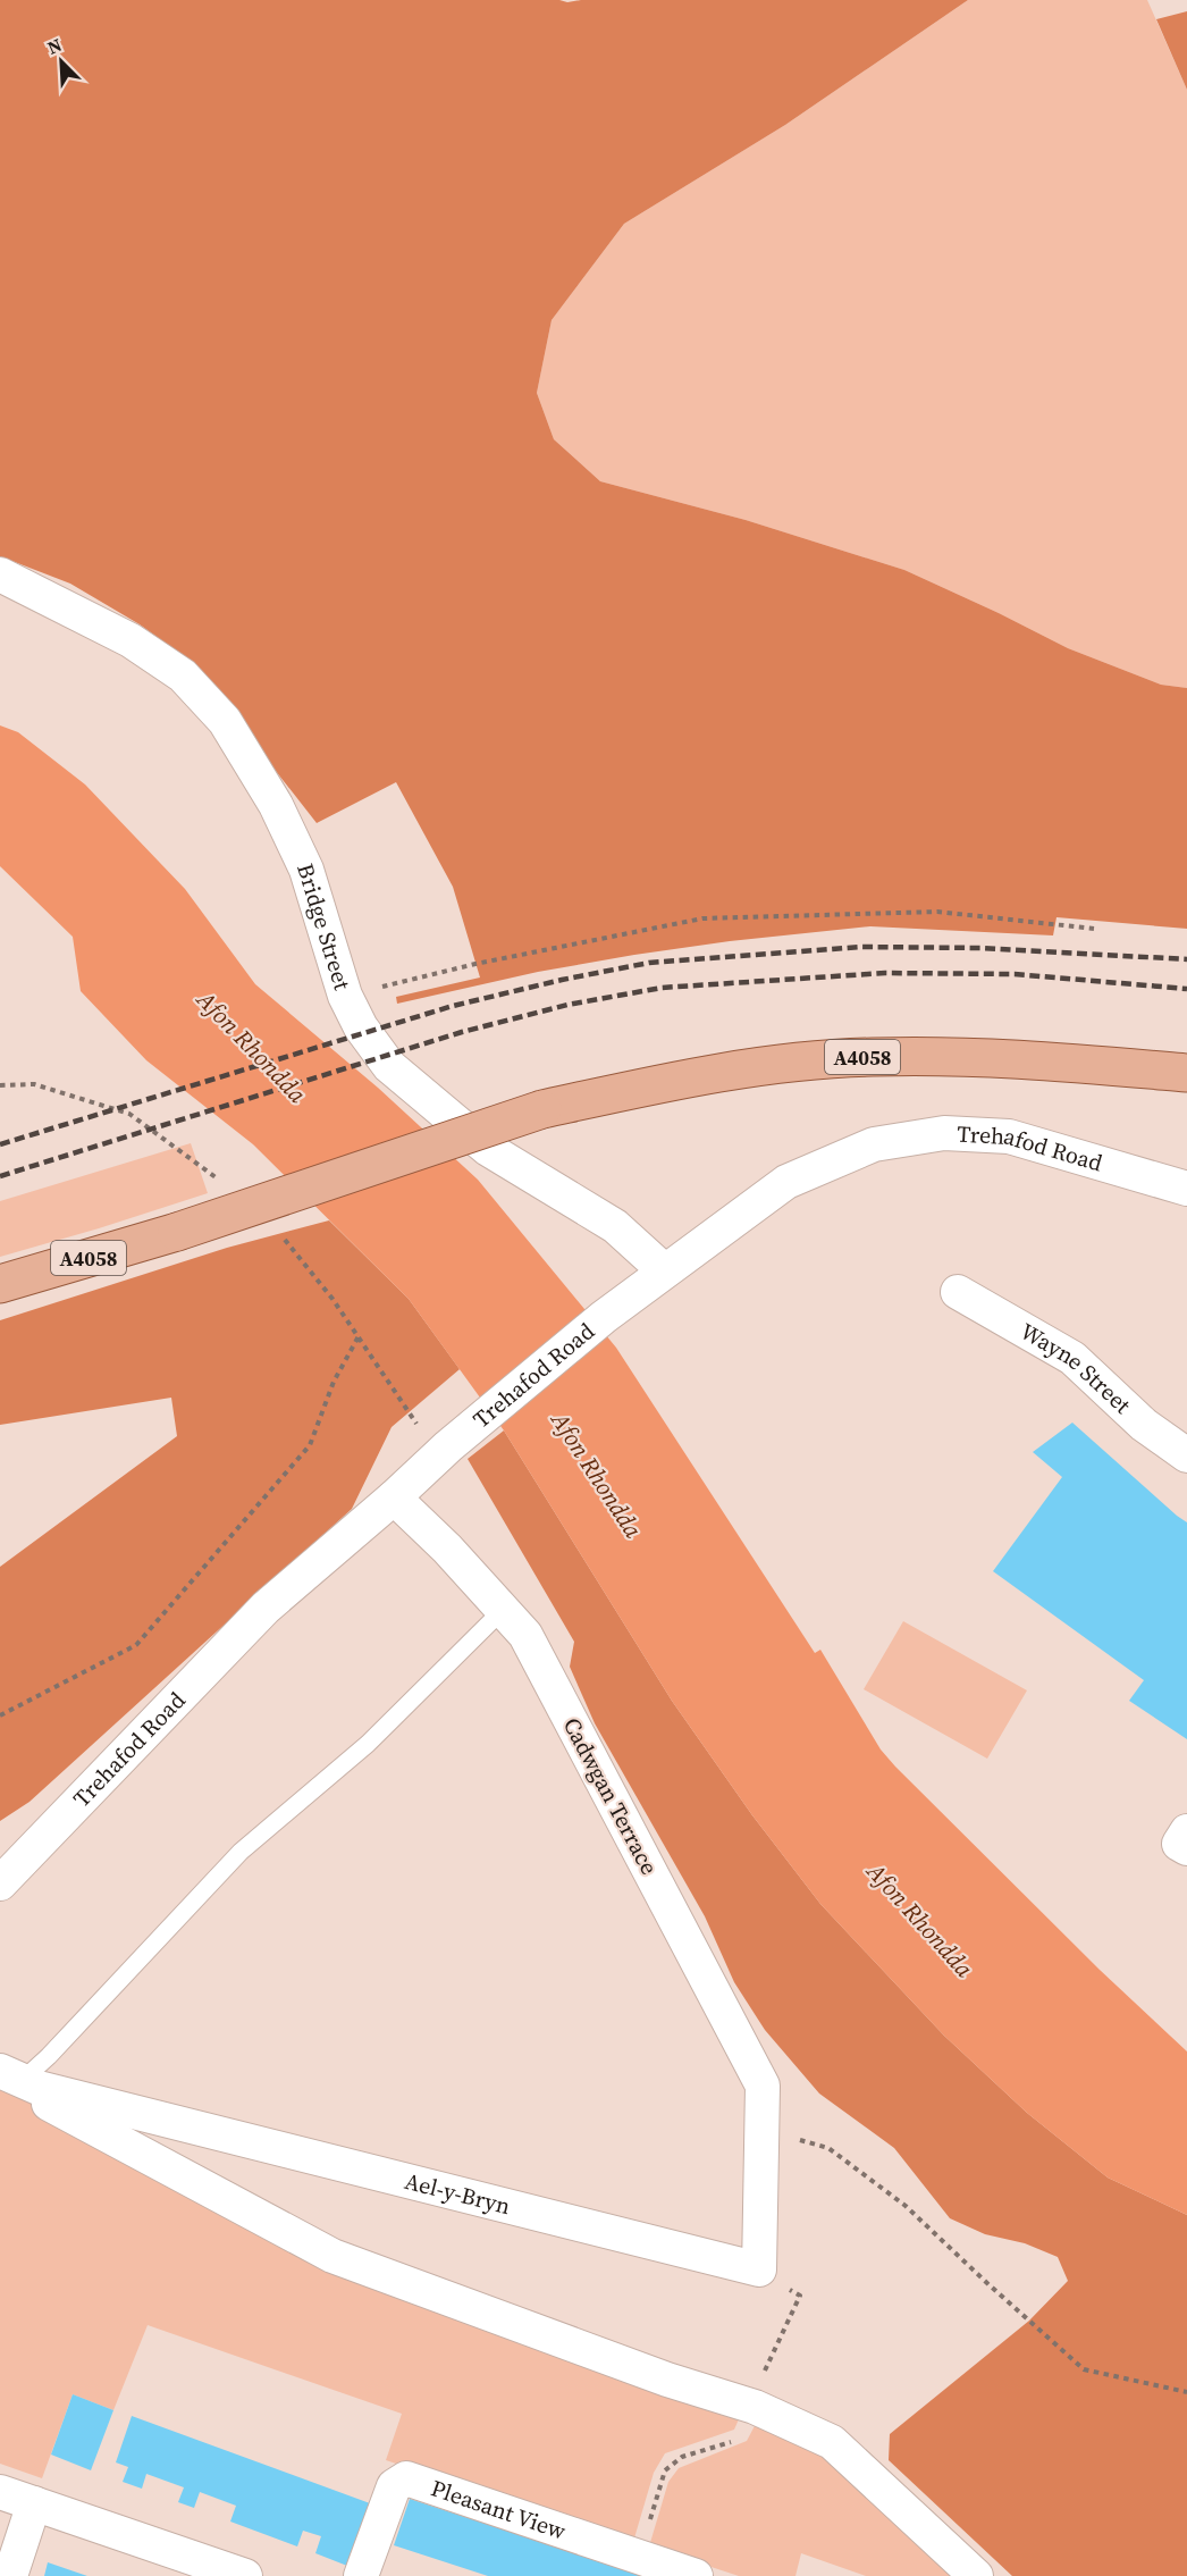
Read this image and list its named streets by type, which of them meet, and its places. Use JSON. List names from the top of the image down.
{
  "streets": {
    "main road": ["A4058"],
    "street": [
      "Bridge Street",
      "Trehafod Road",
      "Wayne Street",
      "Cadwgan Terrace",
      "Ael-y-Bryn",
      "Pleasant View"
    ]
  },
  "crossings": [
    ["Bridge Street", "Trehafod Road"],
    ["Trehafod Road", "Cadwgan Terrace"],
    ["Cadwgan Terrace", "Ael-y-Bryn"]
  ],
  "water": ["Afon Rhondda"],
  "north": "top left"
}
